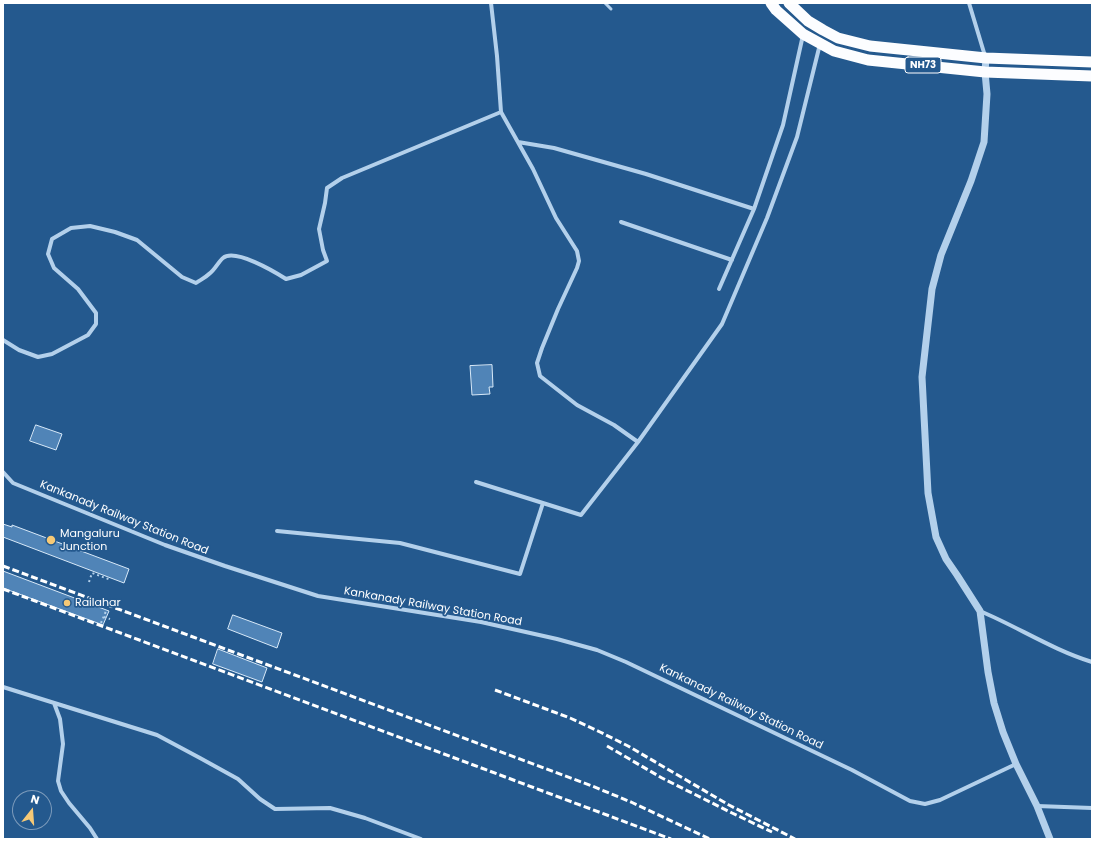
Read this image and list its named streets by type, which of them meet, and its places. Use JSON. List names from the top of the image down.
{
  "streets": {
    "highway": ["NH73"],
    "street": ["Kankanady Railway Station Road"]
  },
  "places": ["Mangaluru Junction", "Railahar"],
  "north": "top"
}
